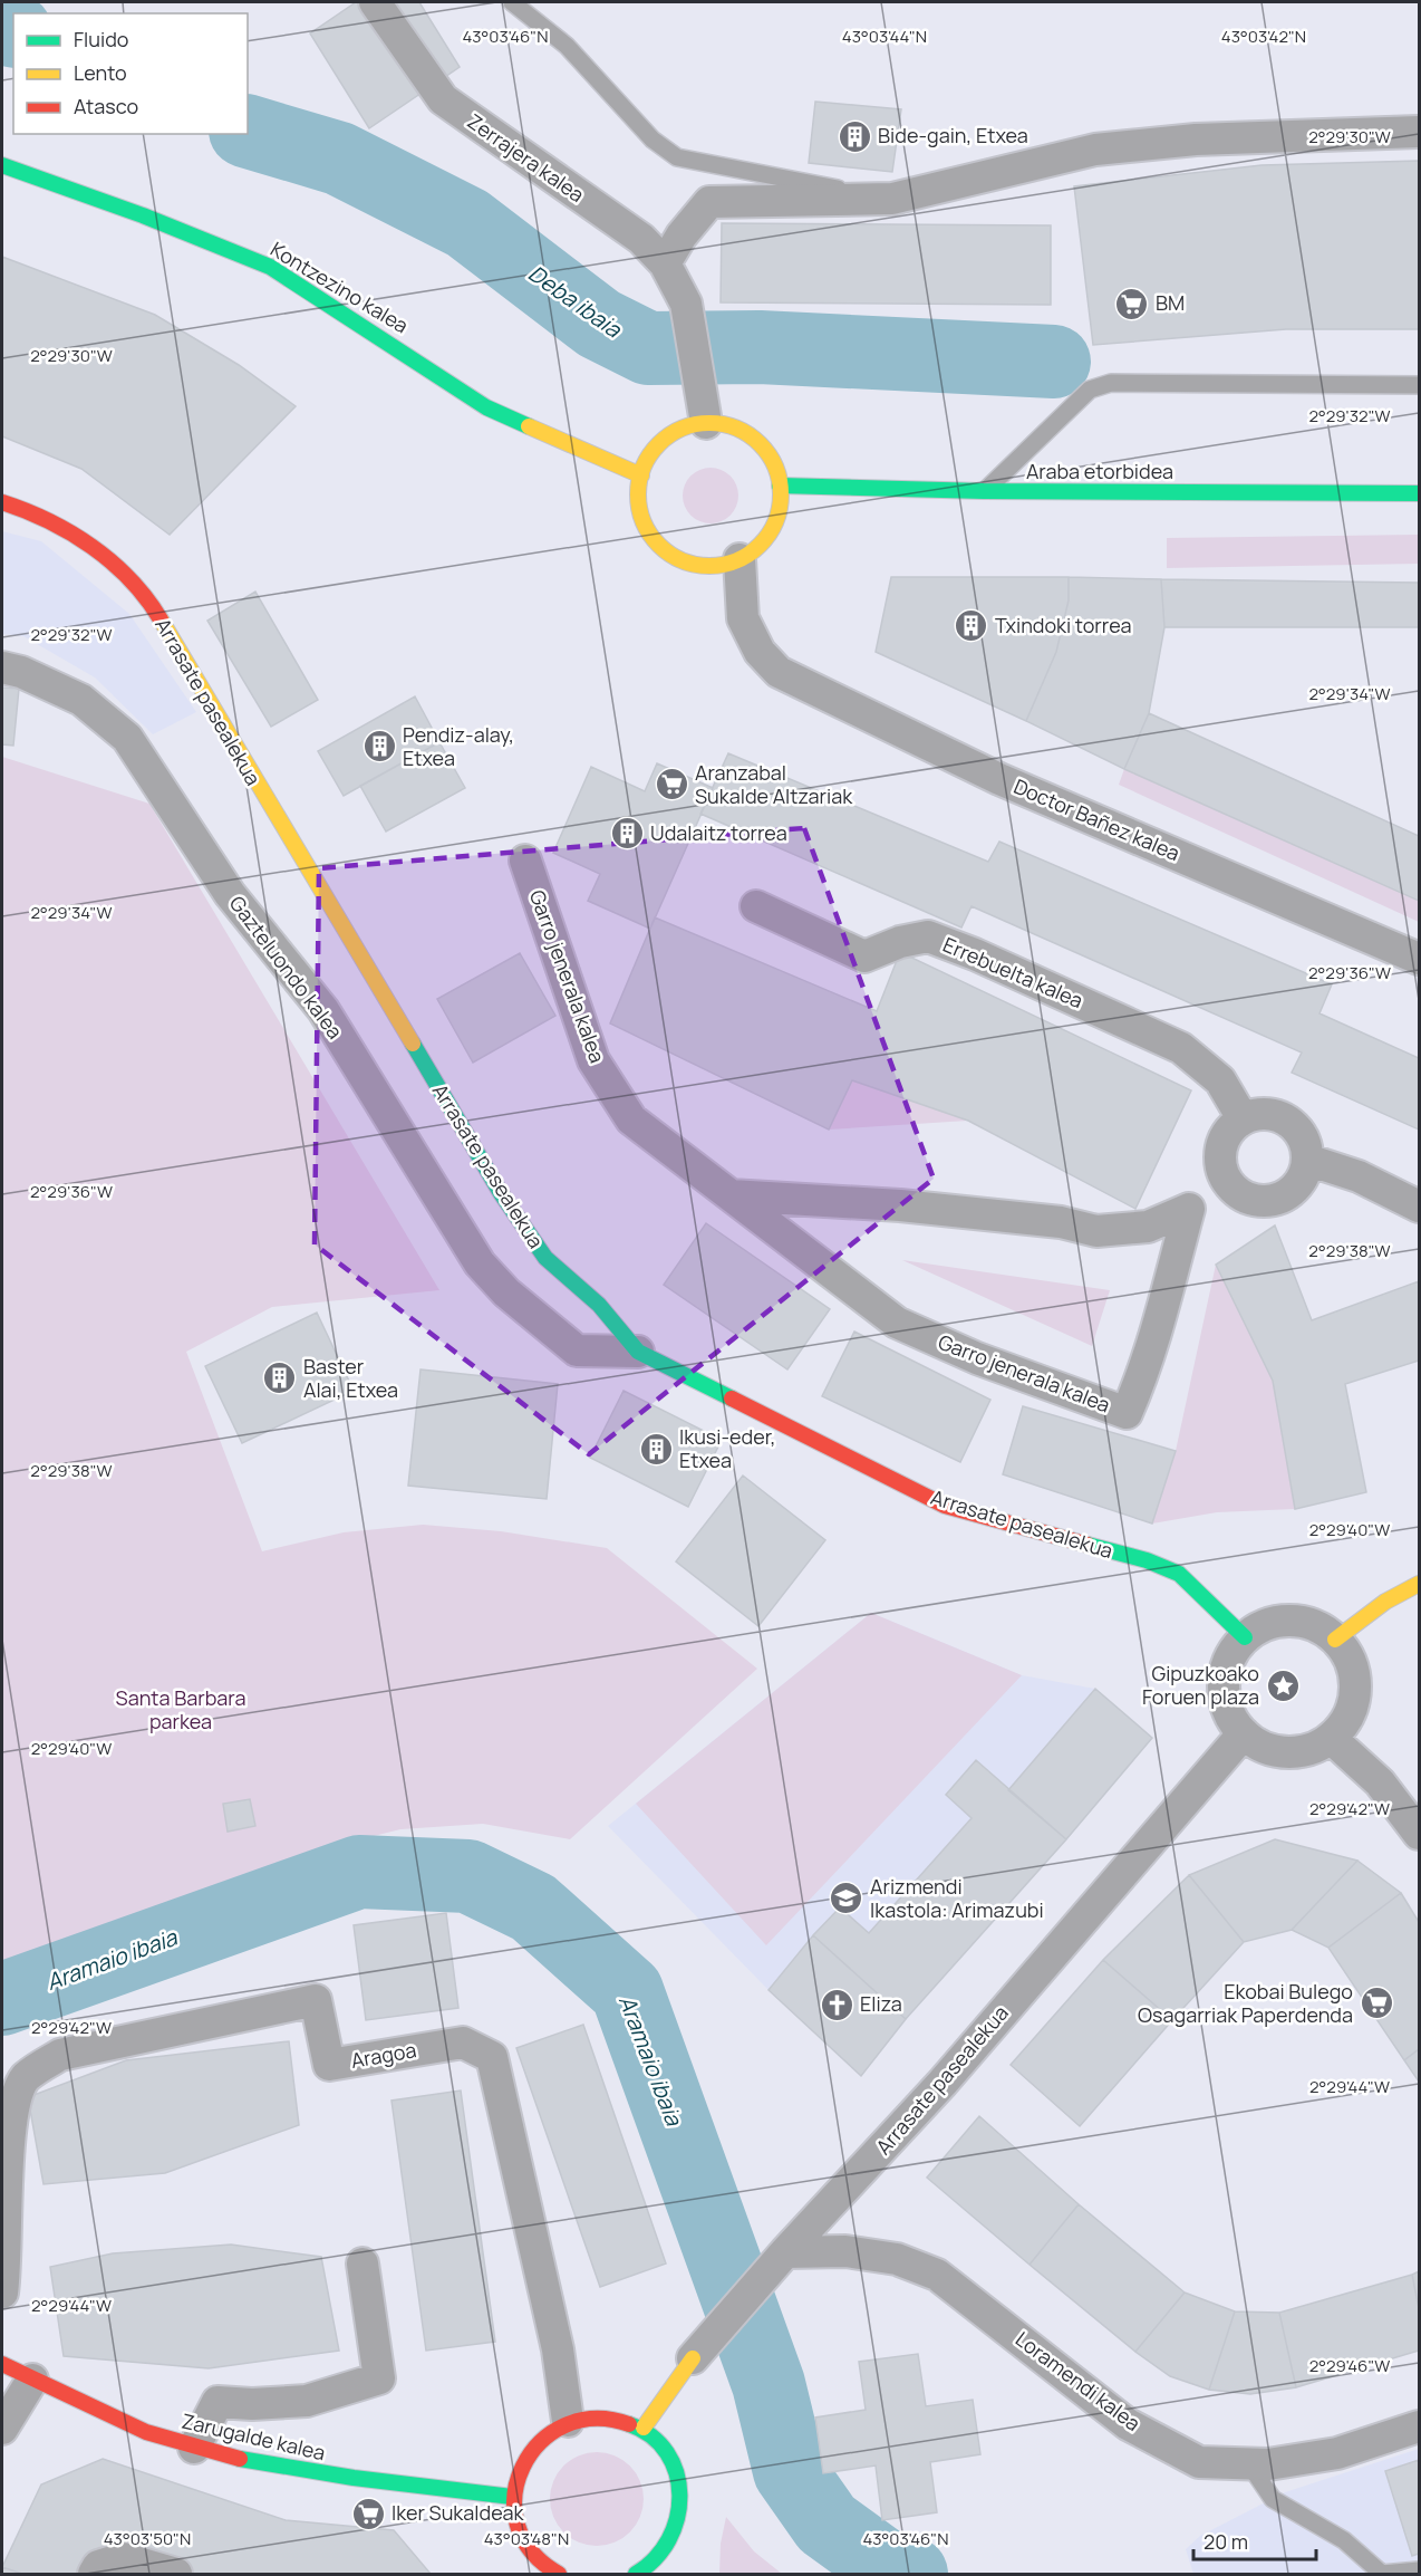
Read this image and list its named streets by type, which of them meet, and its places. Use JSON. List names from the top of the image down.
{
  "streets": {
    "street": [
      "Zerrajera kalea",
      "Kontzezino kalea",
      "Araba etorbidea",
      "Arrasate pasealekua",
      "Doctor Bañez kalea",
      "Gazteluondo kalea",
      "Errebuelta kalea",
      "Garro jenerala kalea",
      "Aragoa",
      "Loramendi kalea",
      "Zarugalde kalea"
    ]
  },
  "crossings": [
    ["Zerrajera kalea", "Kontzezino kalea"],
    ["Zerrajera kalea", "Araba etorbidea"],
    ["Zerrajera kalea", "Doctor Bañez kalea"],
    ["Kontzezino kalea", "Araba etorbidea"],
    ["Kontzezino kalea", "Doctor Bañez kalea"],
    ["Araba etorbidea", "Doctor Bañez kalea"],
    ["Arrasate pasealekua", "Gazteluondo kalea"],
    ["Arrasate pasealekua", "Loramendi kalea"]
  ],
  "water": ["Deba ibaia", "Aramaio ibaia"],
  "parks": ["Santa Barbara parkea"],
  "places": {
    "building": [
      "Bide-gain, Etxea",
      "Txindoki torrea",
      "Pendiz-alay, Etxea",
      "Udalaitz torrea",
      "Baster Alai, Etxea",
      "Ikusi-eder, Etxea"
    ],
    "supermarket": [
      "BM",
      "Aranzabal Sukalde Altzariak",
      "Ekobai Bulego Osagarriak Paperdenda",
      "Iker Sukaldeak"
    ],
    "place": ["Gipuzkoako Foruen plaza"],
    "school or university": ["Arizmendi Ikastola: Arimazubi"],
    "church": ["Eliza"]
  },
  "legend": ["Fluido", "Lento", "Atasco"],
  "scale_bar": "20 m",
  "coordinates": [
    "43°03'46\"N",
    "43°03'44\"N",
    "43°03'42\"N",
    "2°29'30\"W",
    "2°29'32\"W",
    "2°29'34\"W",
    "2°29'36\"W",
    "2°29'38\"W",
    "2°29'40\"W",
    "2°29'42\"W",
    "2°29'44\"W",
    "2°29'46\"W",
    "43°03'50\"N",
    "43°03'48\"N"
  ]
}
